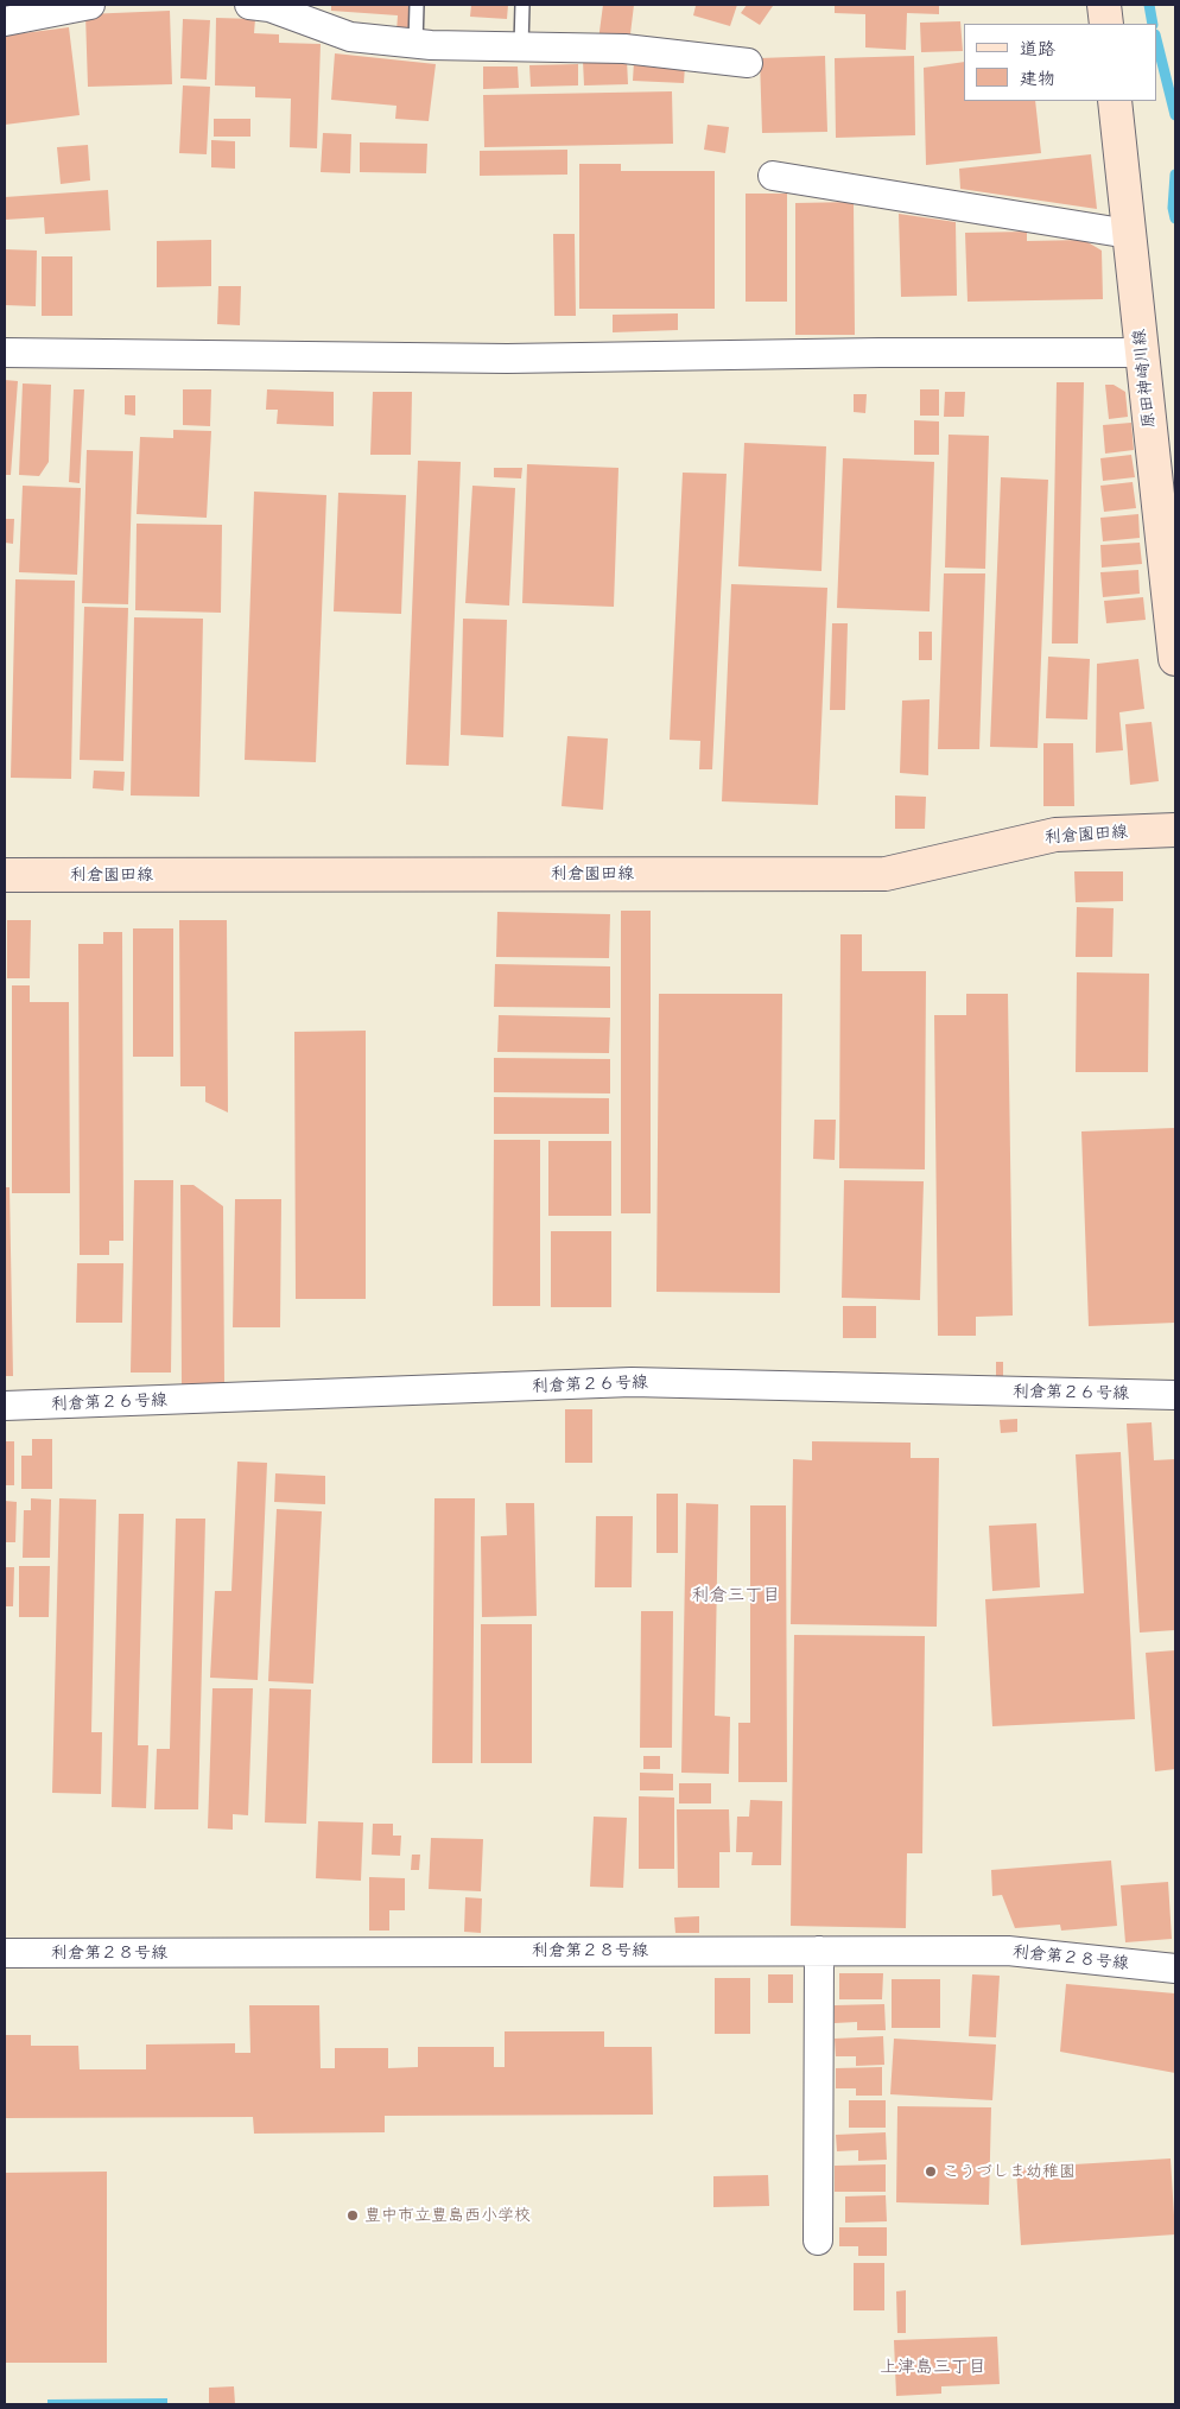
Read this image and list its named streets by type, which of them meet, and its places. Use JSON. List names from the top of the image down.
{
  "streets": {
    "street": [
      "原田神崎川線",
      "利倉園田線",
      "利倉第２６号線",
      "利倉第２８号線"
    ]
  },
  "districts": ["利倉三丁目", "上津島三丁目"],
  "places": ["こうづしま幼稚園", "豊中市立豊島西小学校"],
  "legend": ["道路", "建物"]
}
